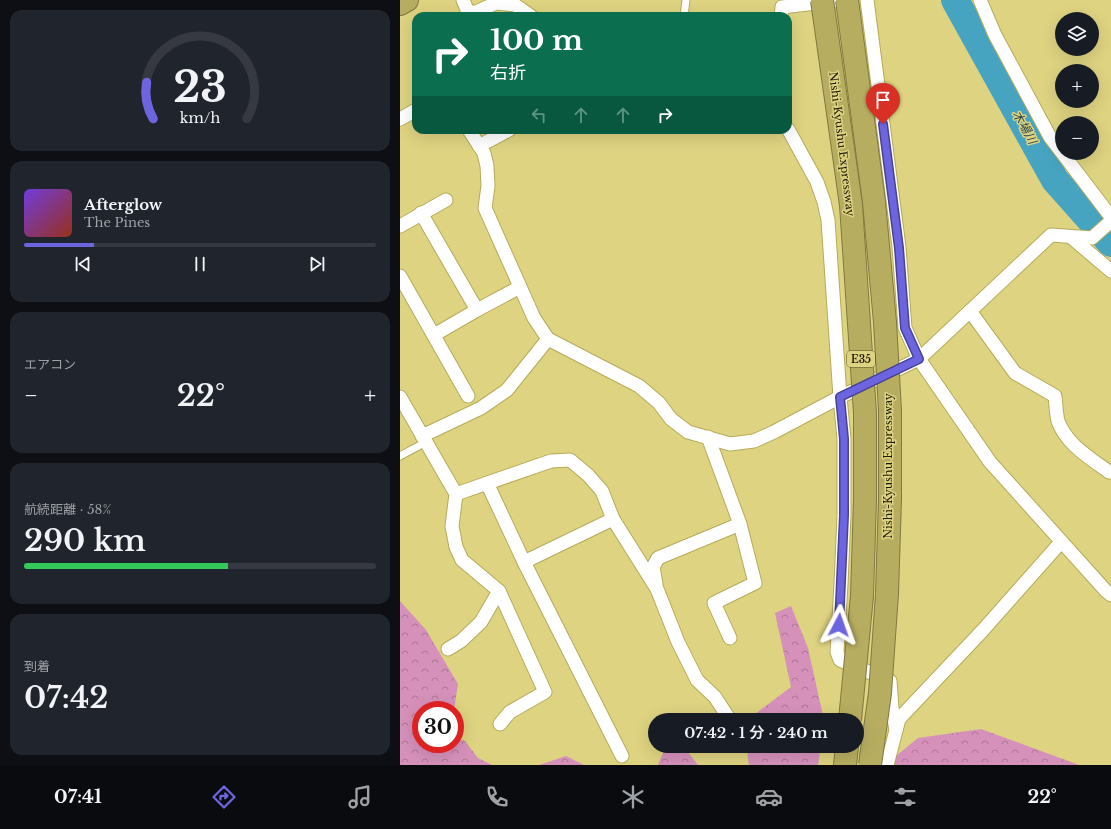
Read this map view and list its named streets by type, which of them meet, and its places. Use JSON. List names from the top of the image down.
{
  "streets": {
    "highway": ["Nishi-Kyushu Expressway", "E35"]
  },
  "water": ["木場川"],
  "page": {
    "map_buttons": ["+", "−"],
    "turn": ["100 m", "右折"],
    "song": ["Afterglow", "The Pines"],
    "tile": [
      "エアコン",
      ["航続距離 · 58%", "290 km"],
      ["到着", "07:42"]
    ],
    "heat": ["−", "22°", "+"],
    "limit": "30",
    "trip": "07:42 · 1 分 · 240 m",
    "tabs": ["07:41", "22°"],
    "gauge": ["23", "km/h"]
  }
}
